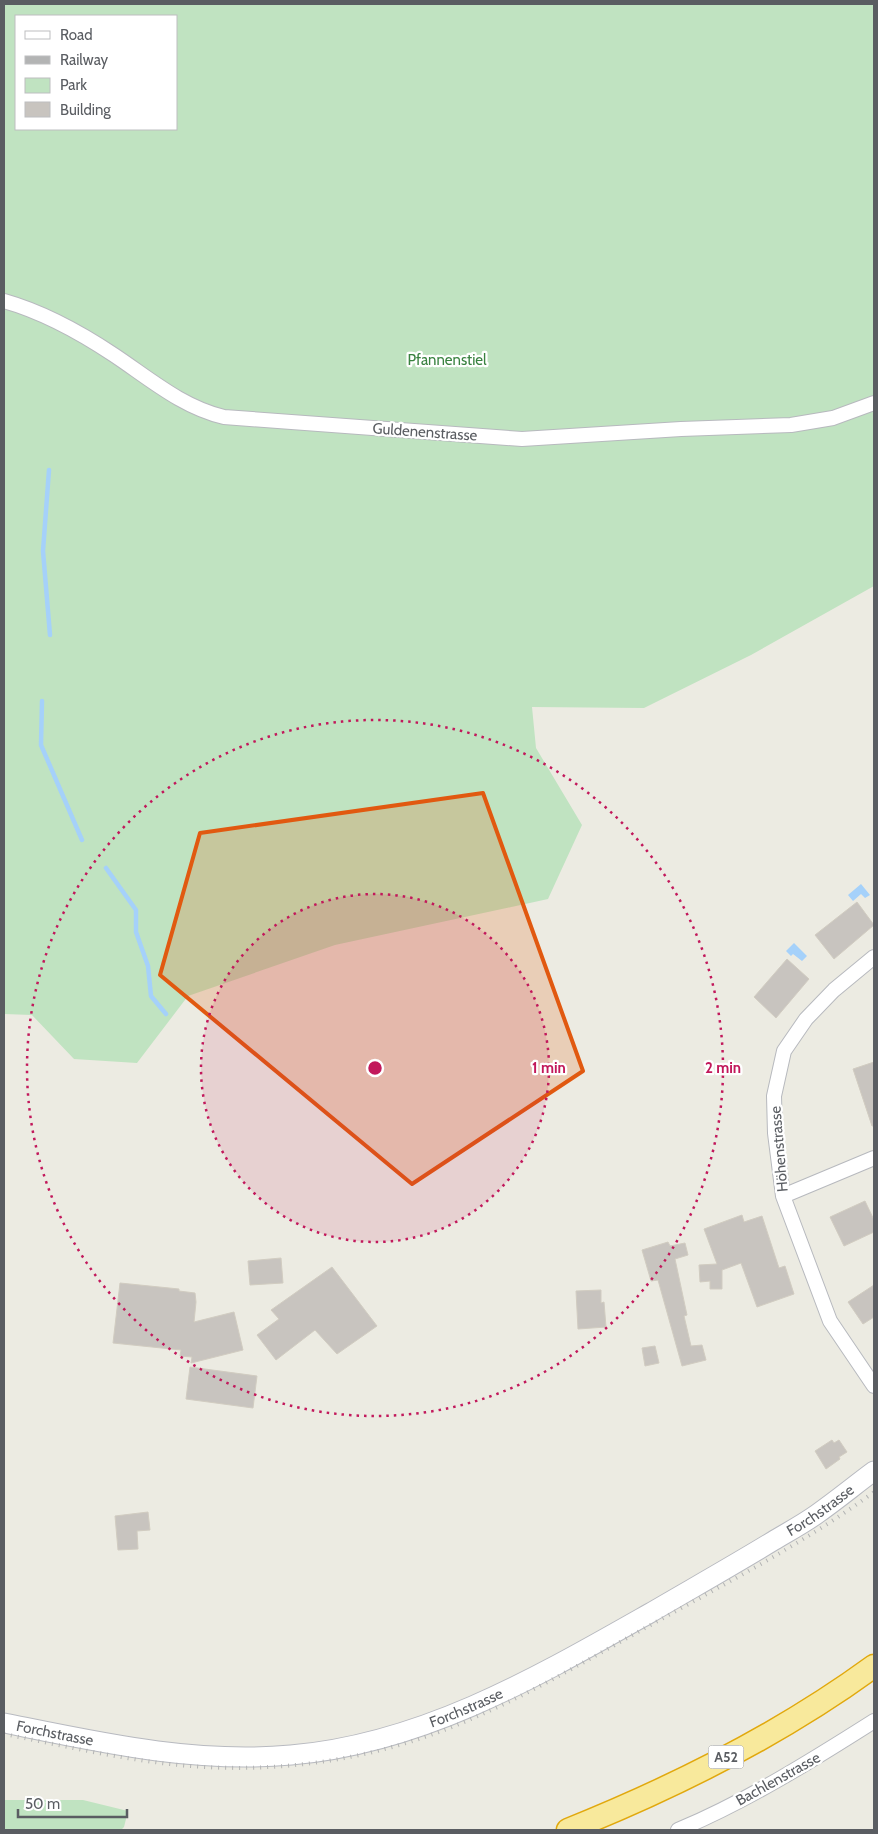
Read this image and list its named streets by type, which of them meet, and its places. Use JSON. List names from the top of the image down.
{
  "streets": {
    "highway": ["A52"],
    "main road": ["Forchstrasse"],
    "street": ["Guldenenstrasse", "Höhenstrasse", "Bachlenstrasse"]
  },
  "parks": ["Pfannenstiel"],
  "legend": [
    "Road",
    "Railway",
    "Park",
    "Building"
  ],
  "scale_bar": "50 m",
  "rings": ["1 min", "2 min"]
}
